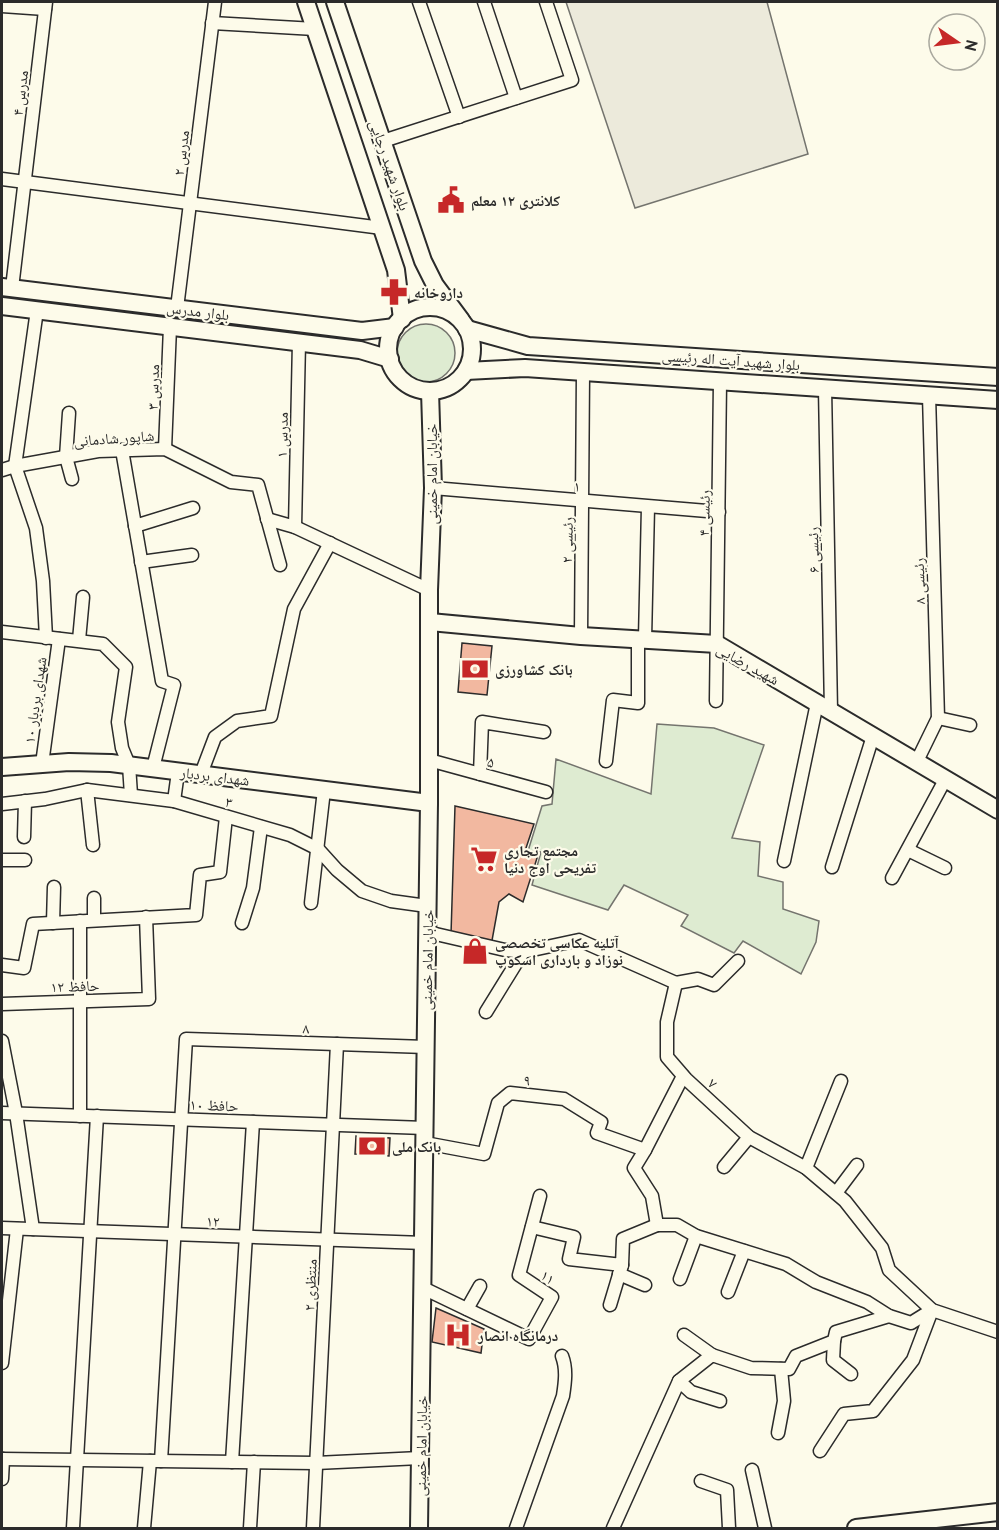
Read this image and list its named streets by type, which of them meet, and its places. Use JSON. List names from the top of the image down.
{
  "streets": {
    "main road": [
      "بلوار شهید رجایی",
      "بلوار مدرس",
      "بلوار شهید آیت اله رئیسی",
      "خیابان امام خمینی",
      "شهید رضایی",
      "شهدای بردبار"
    ],
    "street": [
      "مدرس ۴",
      "مدرس ۲",
      "مدرس ۳",
      "مدرس ۱",
      "شاپور شادمانی",
      "۱",
      "رئیسی ۴",
      "رئیسی ۲",
      "رئیسی ۶",
      "رئیسی ۸",
      "شهدای بردبار ۱۰",
      "۵",
      "۳",
      "حافظ ۱۲",
      "۸",
      "۹",
      "۷",
      "حافظ ۱۰",
      "۱۲",
      "۱۱",
      "منتظری ۲"
    ]
  },
  "crossings": [
    ["مدرس ۴", "بلوار مدرس"],
    ["مدرس ۲", "بلوار مدرس"],
    ["بلوار شهید رجایی", "بلوار مدرس"],
    ["بلوار شهید رجایی", "بلوار شهید آیت اله رئیسی"],
    ["بلوار شهید رجایی", "خیابان امام خمینی"],
    ["بلوار مدرس", "بلوار شهید آیت اله رئیسی"],
    ["بلوار مدرس", "مدرس ۳"],
    ["بلوار مدرس", "مدرس ۱"],
    ["بلوار مدرس", "خیابان امام خمینی"],
    ["بلوار شهید آیت اله رئیسی", "خیابان امام خمینی"],
    ["بلوار شهید آیت اله رئیسی", "رئیسی ۴"],
    ["بلوار شهید آیت اله رئیسی", "رئیسی ۲"],
    ["بلوار شهید آیت اله رئیسی", "رئیسی ۶"],
    ["بلوار شهید آیت اله رئیسی", "رئیسی ۸"],
    ["مدرس ۳", "شاپور شادمانی"],
    ["شاپور شادمانی", "شهدای بردبار ۱۰"],
    ["خیابان امام خمینی", "۱"],
    ["خیابان امام خمینی", "شهید رضایی"],
    ["خیابان امام خمینی", "۵"],
    ["خیابان امام خمینی", "شهدای بردبار"],
    ["خیابان امام خمینی", "۳"],
    ["خیابان امام خمینی", "۸"],
    ["خیابان امام خمینی", "۹"],
    ["خیابان امام خمینی", "حافظ ۱۰"],
    ["خیابان امام خمینی", "۱۲"],
    ["خیابان امام خمینی", "۱۱"],
    ["۱", "رئیسی ۴"],
    ["۱", "رئیسی ۲"],
    ["رئیسی ۴", "شهید رضایی"],
    ["رئیسی ۲", "شهید رضایی"],
    ["رئیسی ۶", "شهید رضایی"],
    ["رئیسی ۸", "شهید رضایی"],
    ["شهدای بردبار ۱۰", "شهدای بردبار"],
    ["۸", "حافظ ۱۰"],
    ["۸", "منتظری ۲"],
    ["۹", "حافظ ۱۰"],
    ["حافظ ۱۰", "منتظری ۲"],
    ["۱۲", "منتظری ۲"]
  ],
  "places": {
    "public building": ["کلانتری ۱۲ معلم"],
    "pharmacy": ["داروخانه"],
    "bank": ["بانک کشاورزی", "بانک ملی"],
    "supermarket": ["مجتمع تجاری تفریحی اوج دنیا"],
    "shop": ["آتلیه عکاسی تخصصی نوزاد و بارداری اسکوپ"],
    "hospital": ["درمانگاه انصار"]
  },
  "north": "right"
}
